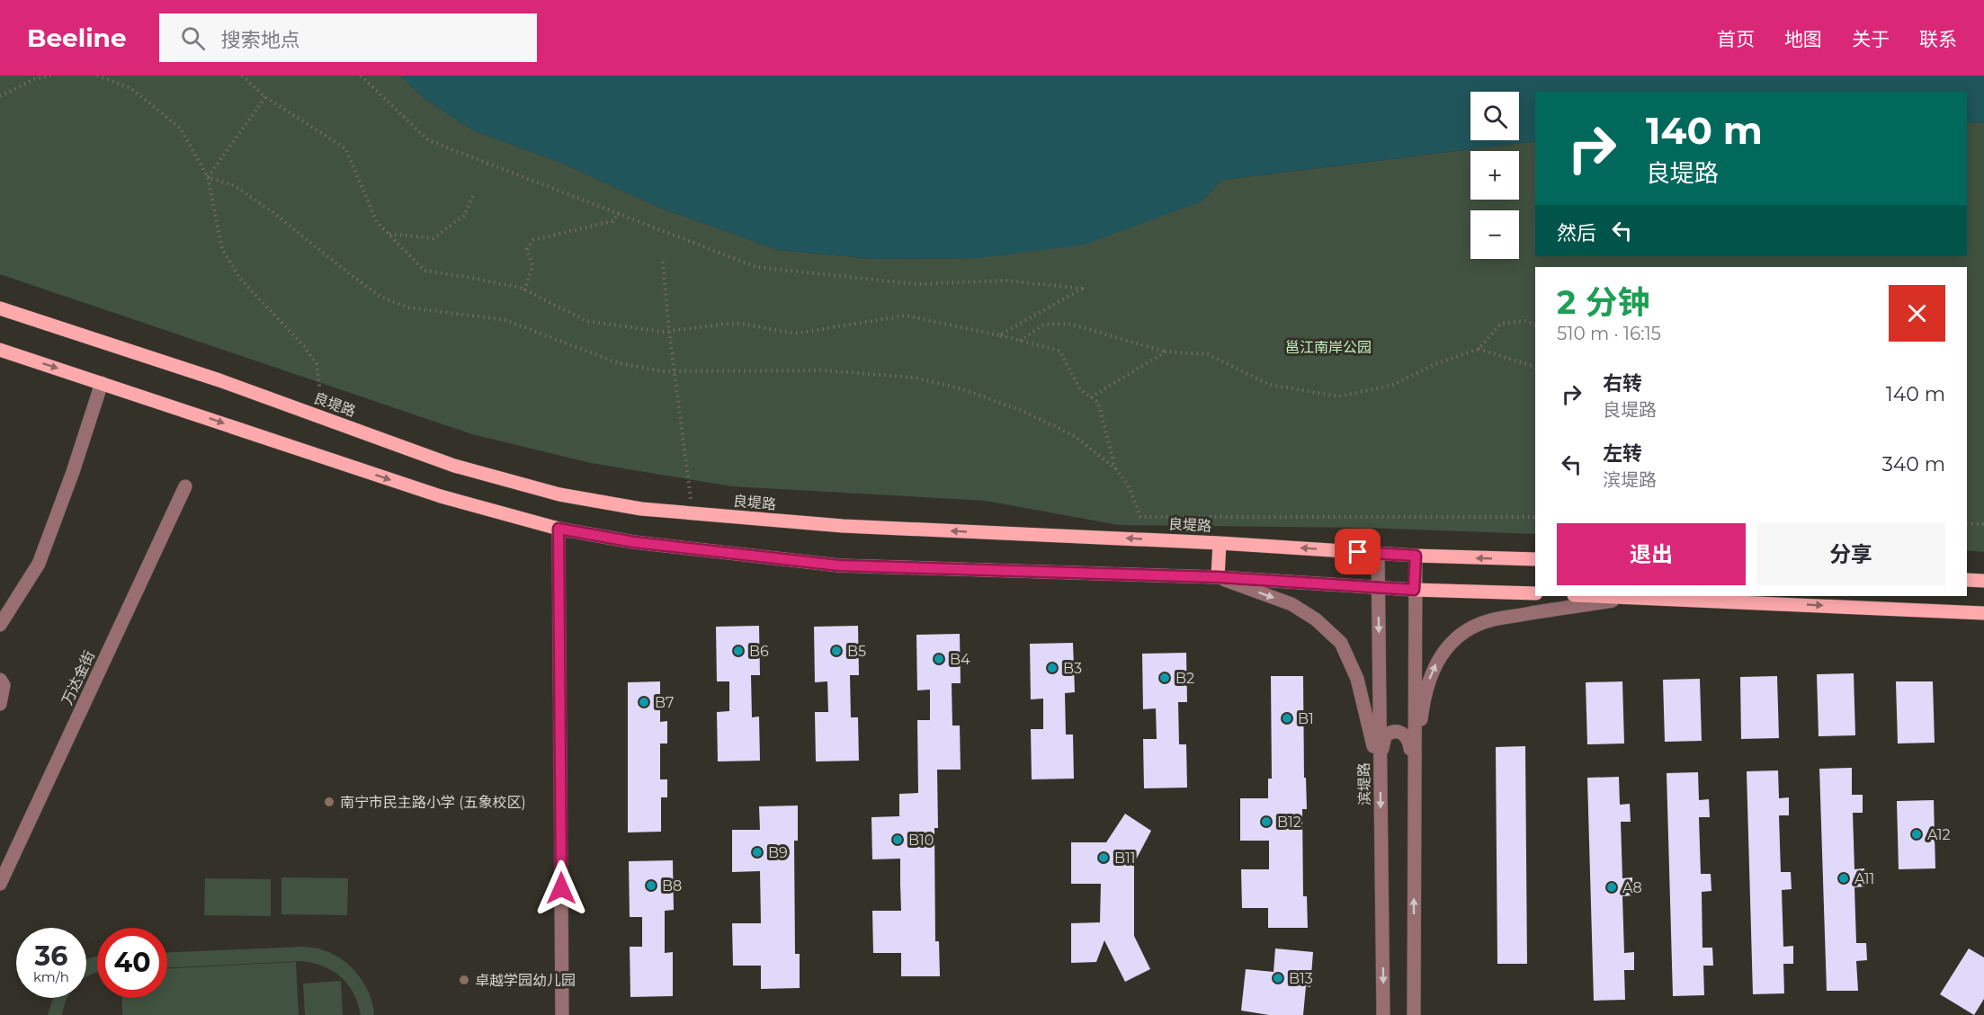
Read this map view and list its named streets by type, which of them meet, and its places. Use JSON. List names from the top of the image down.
{
  "streets": {
    "main road": ["良堤路"],
    "street": ["万达金街", "滨堤路"]
  },
  "crossings": [
    ["良堤路", "滨堤路"]
  ],
  "parks": ["邕江南岸公园"],
  "places": [
    "B6",
    "B5",
    "B4",
    "B3",
    "B2",
    "B7",
    "B1",
    "南宁市民主路小学 (五象校区)",
    "B12",
    "A12",
    "B10",
    "B9",
    "B11",
    "A11",
    "B8",
    "A8",
    "B13",
    "卓越学园幼儿园"
  ],
  "page": {
    "header": "Beeline",
    "search": "搜索地点",
    "nav": [
      "首页",
      "地图",
      "关于",
      "联系"
    ],
    "map_buttons": ["+", "−"],
    "turn": ["140 m", "良堤路"],
    "then": "然后",
    "heading": ["2 分钟", "510 m · 16:15"],
    "list": [
      {
        "name": "右转",
        "note": "良堤路",
        "value": "140 m"
      },
      {
        "name": "左转",
        "note": "滨堤路",
        "value": "340 m"
      }
    ],
    "buttons": ["退出", "分享"],
    "speed": "36 km/h",
    "limit": "40"
  }
}
